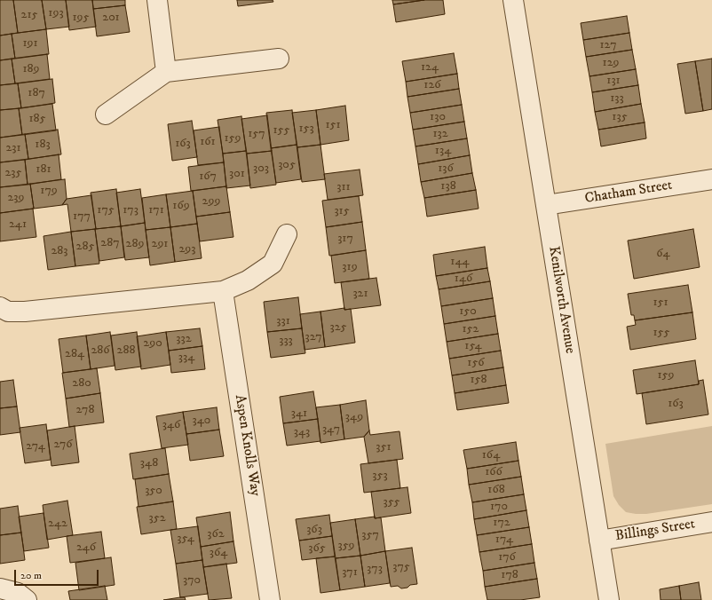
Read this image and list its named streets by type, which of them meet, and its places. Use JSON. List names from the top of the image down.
{
  "streets": {
    "street": [
      "Chatham Street",
      "Kenilworth Avenue",
      "Aspen Knolls Way",
      "Billings Street"
    ]
  },
  "crossings": [
    ["Chatham Street", "Kenilworth Avenue"],
    ["Kenilworth Avenue", "Billings Street"]
  ],
  "house_numbers": [
    "193",
    "215",
    "195",
    "201",
    "191",
    "127",
    "129",
    "124",
    "189",
    "131",
    "126",
    "187",
    "133",
    "130",
    "135",
    "185",
    "151",
    "153",
    "155",
    "157",
    "132",
    "159",
    "161",
    "163",
    "183",
    "231",
    "134",
    "305",
    "303",
    "136",
    "181",
    "235",
    "301",
    "167",
    "138",
    "311",
    "179",
    "239",
    "299",
    "169",
    "175",
    "173",
    "171",
    "315",
    "177",
    "241",
    "317",
    "287",
    "289",
    "291",
    "285",
    "293",
    "283",
    "64",
    "144",
    "319",
    "146",
    "321",
    "151",
    "150",
    "331",
    "325",
    "152",
    "155",
    "327",
    "332",
    "333",
    "290",
    "154",
    "286",
    "288",
    "284",
    "334",
    "156",
    "159",
    "158",
    "280",
    "163",
    "278",
    "341",
    "349",
    "340",
    "346",
    "347",
    "343",
    "276",
    "274",
    "351",
    "164",
    "348",
    "166",
    "353",
    "168",
    "350",
    "355",
    "170",
    "352",
    "172",
    "242",
    "363",
    "362",
    "357",
    "354",
    "174",
    "359",
    "246",
    "365",
    "364",
    "176",
    "375",
    "373",
    "371",
    "178",
    "370"
  ],
  "scale_bar": "20 m"
}
